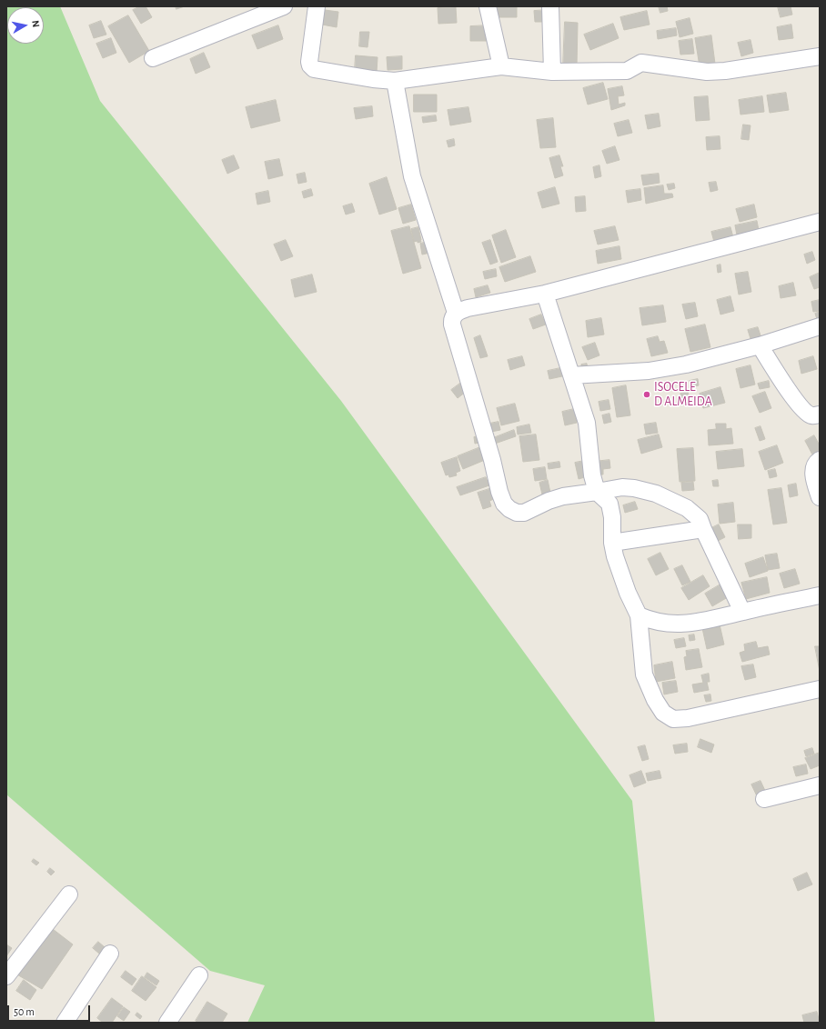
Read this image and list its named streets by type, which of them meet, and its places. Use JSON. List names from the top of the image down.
{
  "places": ["ISOCELE D ALMEIDA"],
  "scale_bar": "50 m",
  "north": "right"
}
